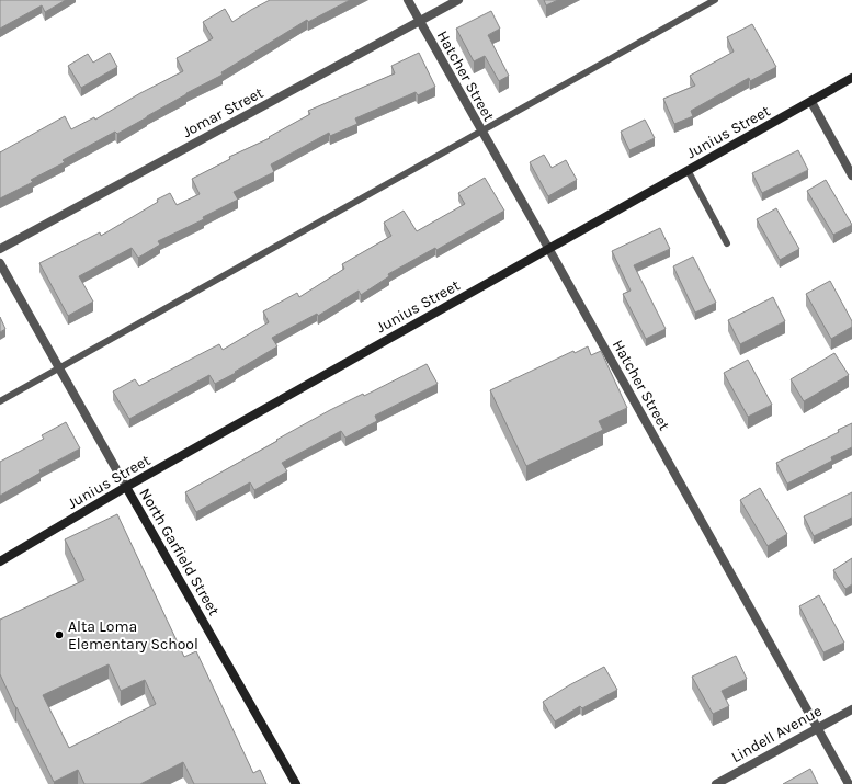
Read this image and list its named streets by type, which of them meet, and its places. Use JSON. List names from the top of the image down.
{
  "streets": {
    "street": [
      "Hatcher Street",
      "Jomar Street",
      "Junius Street",
      "North Garfield Street",
      "Lindell Avenue"
    ]
  },
  "crossings": [
    ["Hatcher Street", "Jomar Street"],
    ["Hatcher Street", "Junius Street"],
    ["Hatcher Street", "Lindell Avenue"],
    ["Junius Street", "North Garfield Street"]
  ],
  "places": ["Alta Loma Elementary School"]
}
